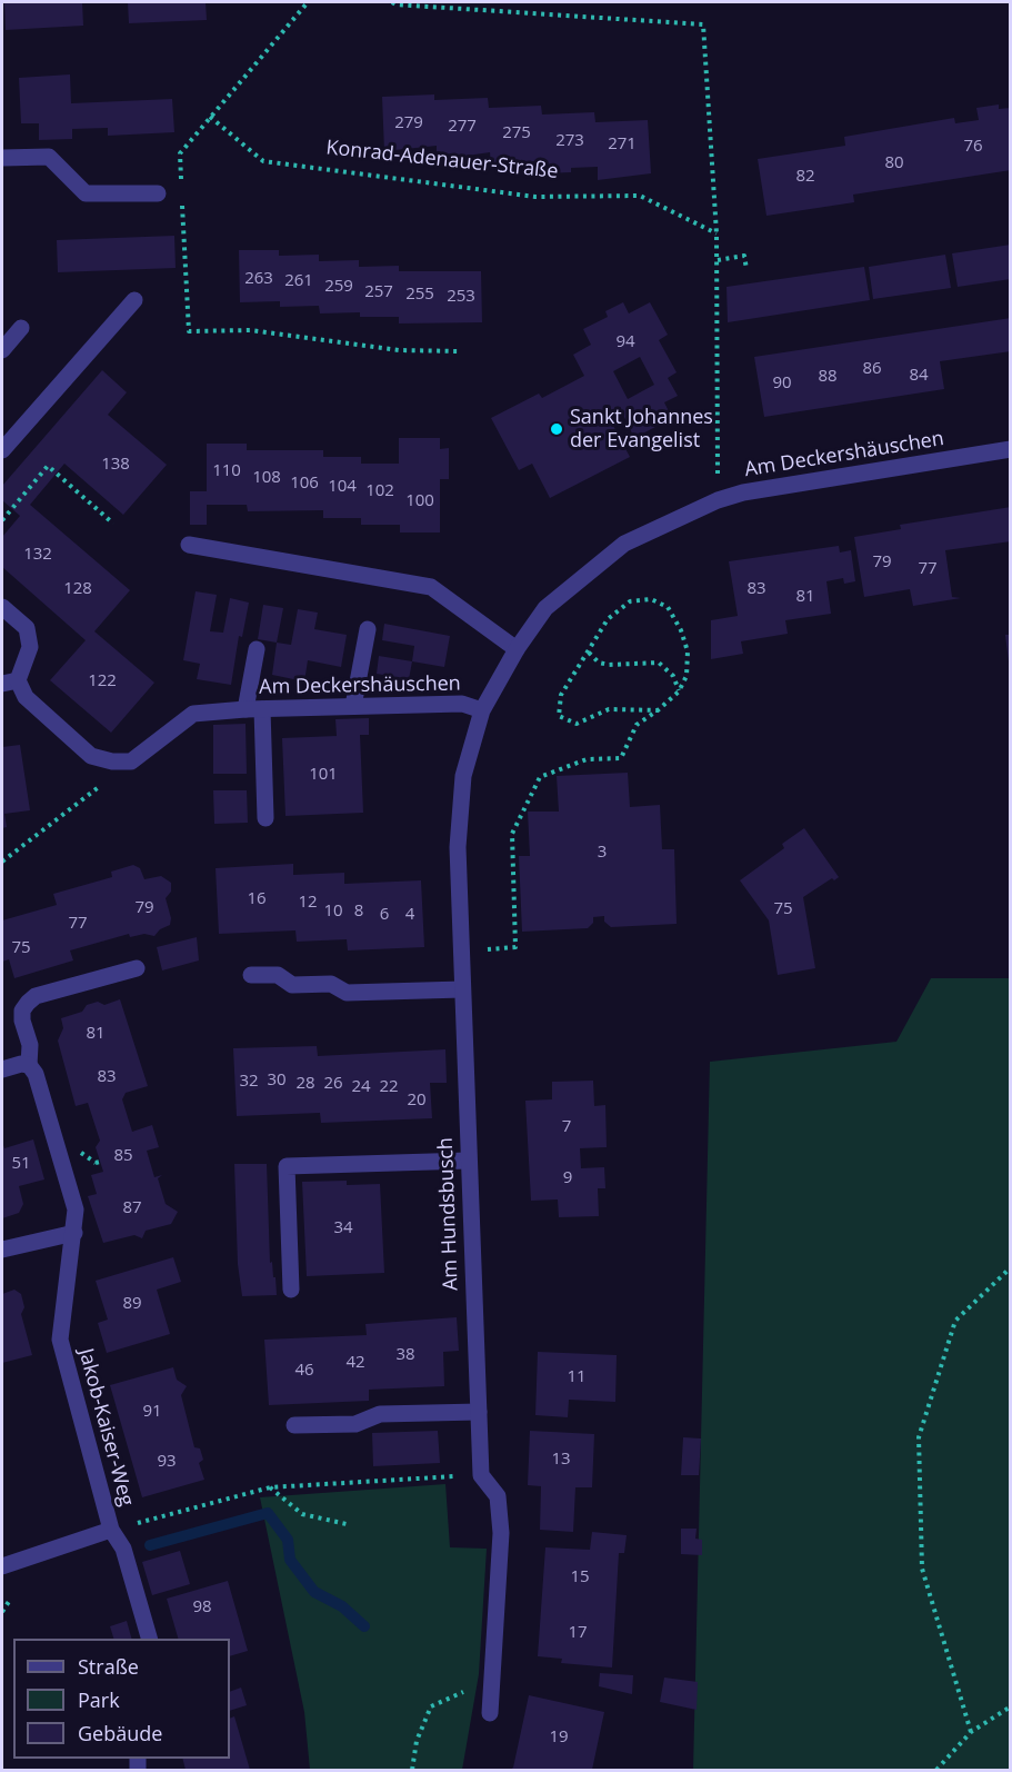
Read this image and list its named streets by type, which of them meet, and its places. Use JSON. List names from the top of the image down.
{
  "streets": {
    "street": ["Am Deckershäuschen", "Am Hundsbusch", "Jakob-Kaiser-Weg"],
    "path": ["Konrad-Adenauer-Straße"]
  },
  "crossings": [
    ["Am Deckershäuschen", "Am Hundsbusch"],
    ["Am Hundsbusch", "Jakob-Kaiser-Weg"]
  ],
  "places": ["Sankt Johannes der Evangelist"],
  "house_numbers": [
    "279",
    "277",
    "275",
    "273",
    "271",
    "76",
    "80",
    "82",
    "263",
    "261",
    "259",
    "257",
    "255",
    "253",
    "94",
    "86",
    "84",
    "88",
    "90",
    "138",
    "110",
    "108",
    "106",
    "104",
    "102",
    "100",
    "132",
    "79",
    "77",
    "128",
    "83",
    "81",
    "122",
    "101",
    "3",
    "16",
    "12",
    "79",
    "75",
    "10",
    "8",
    "6",
    "4",
    "77",
    "75",
    "81",
    "83",
    "30",
    "32",
    "28",
    "26",
    "24",
    "22",
    "20",
    "7",
    "85",
    "51",
    "9",
    "87",
    "34",
    "89",
    "38",
    "42",
    "46",
    "11",
    "91",
    "13",
    "93",
    "15",
    "98",
    "17",
    "19"
  ],
  "legend": ["Straße", "Park", "Gebäude"]
}
